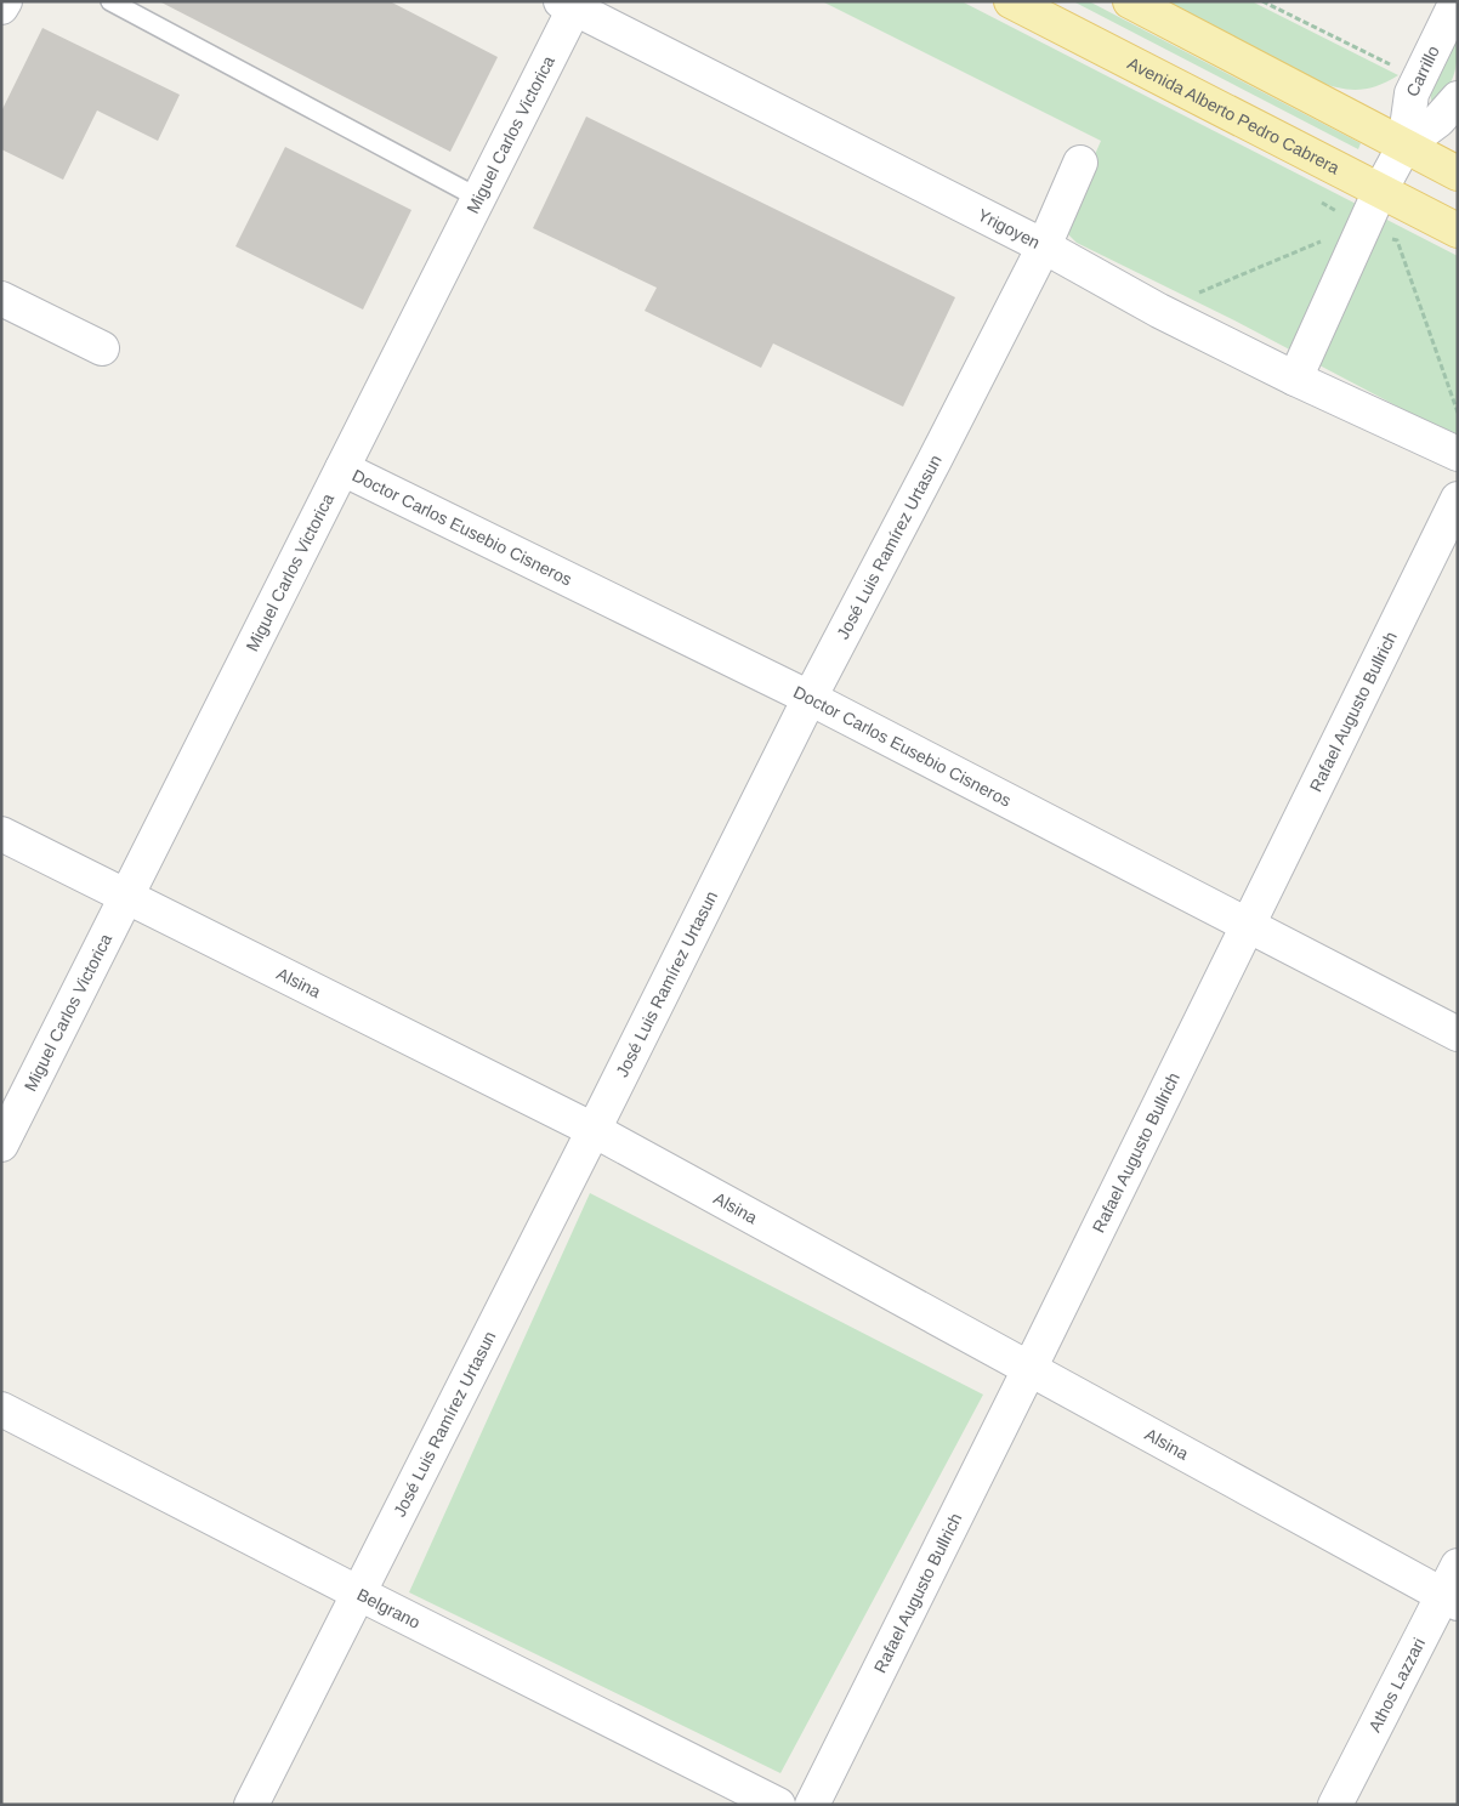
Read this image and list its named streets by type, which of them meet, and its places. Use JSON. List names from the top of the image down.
{
  "streets": {
    "main road": ["Avenida Alberto Pedro Cabrera"],
    "street": [
      "Carrillo",
      "Miguel Carlos Victorica",
      "Yrigoyen",
      "Doctor Carlos Eusebio Cisneros",
      "José Luis Ramírez Urtasun",
      "Rafael Augusto Bullrich",
      "Alsina",
      "Belgrano",
      "Athos Lazzari"
    ]
  },
  "crossings": [
    ["Carrillo", "Avenida Alberto Pedro Cabrera"],
    ["Carrillo", "Yrigoyen"],
    ["Miguel Carlos Victorica", "Yrigoyen"],
    ["Miguel Carlos Victorica", "Doctor Carlos Eusebio Cisneros"],
    ["Miguel Carlos Victorica", "Alsina"],
    ["Yrigoyen", "José Luis Ramírez Urtasun"],
    ["Doctor Carlos Eusebio Cisneros", "José Luis Ramírez Urtasun"],
    ["Doctor Carlos Eusebio Cisneros", "Rafael Augusto Bullrich"],
    ["José Luis Ramírez Urtasun", "Alsina"],
    ["José Luis Ramírez Urtasun", "Belgrano"],
    ["Rafael Augusto Bullrich", "Alsina"],
    ["Alsina", "Athos Lazzari"]
  ]
}
